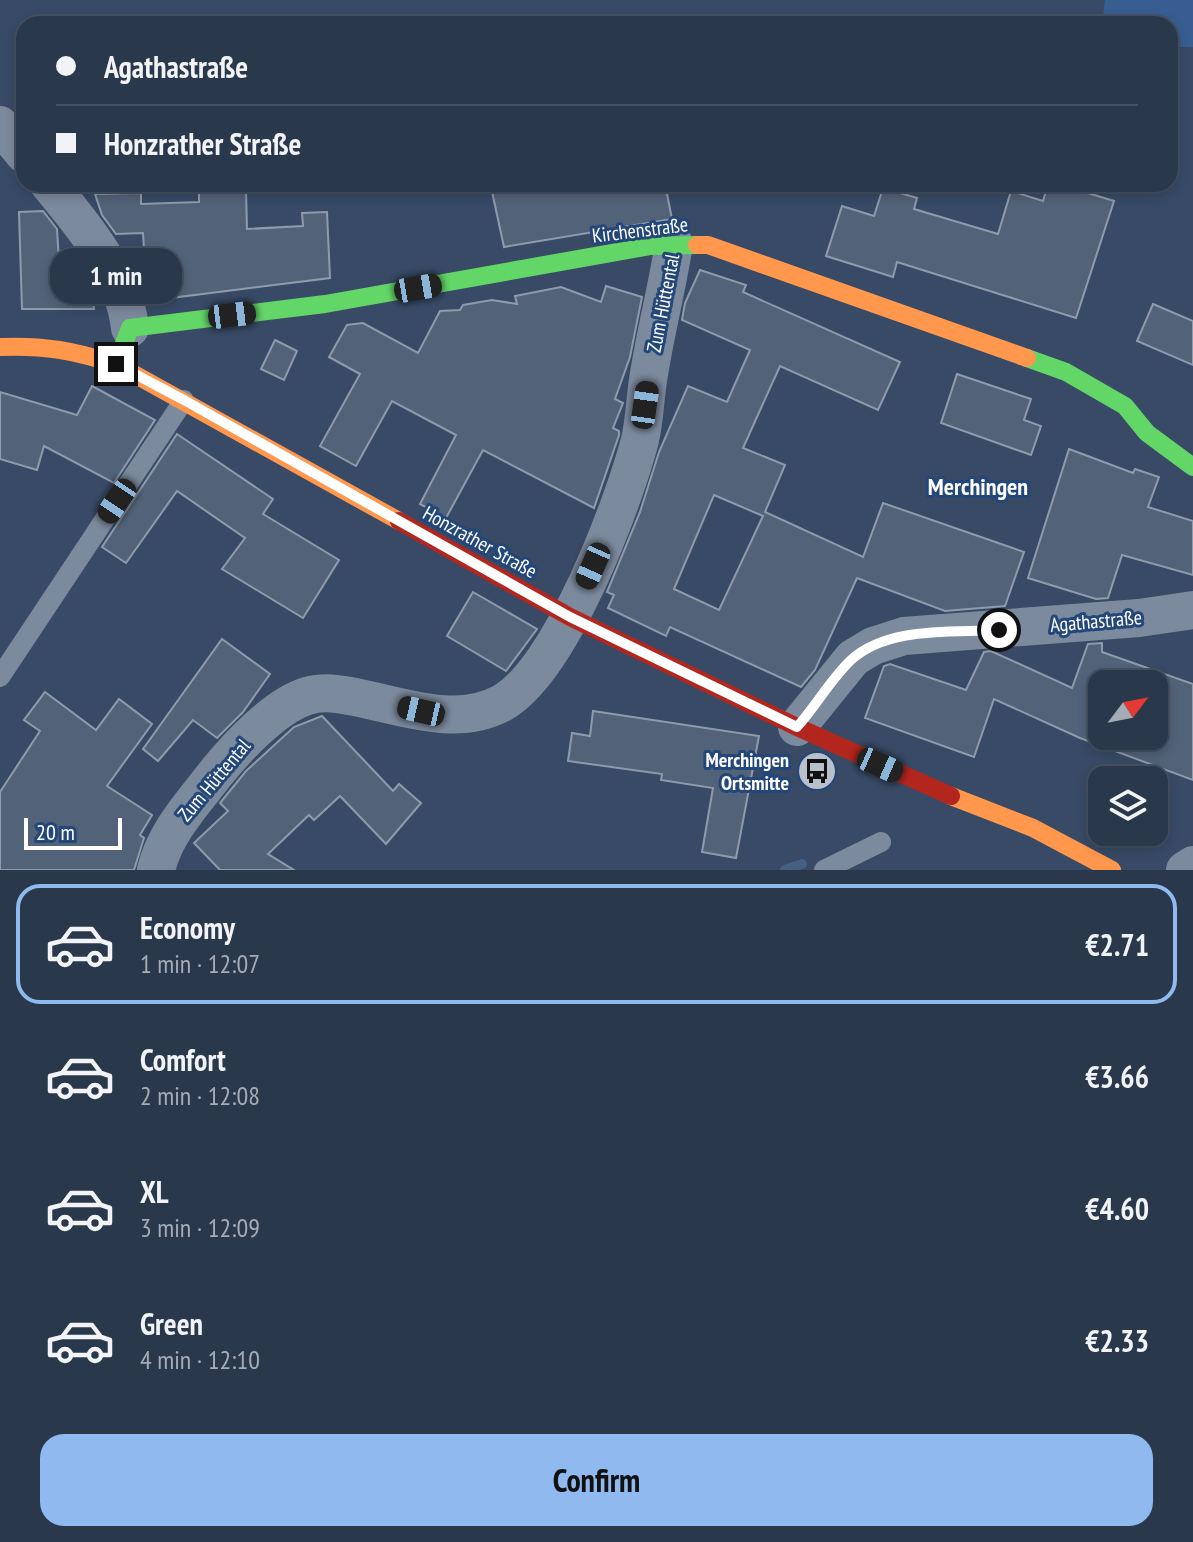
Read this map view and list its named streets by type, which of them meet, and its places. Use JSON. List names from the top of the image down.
{
  "streets": {
    "street": [
      "Kirchenstraße",
      "Zum Hüttental",
      "Honzrather Straße",
      "Agathastraße"
    ]
  },
  "crossings": [
    ["Kirchenstraße", "Zum Hüttental"],
    ["Zum Hüttental", "Honzrather Straße"],
    ["Honzrather Straße", "Agathastraße"]
  ],
  "districts": ["Merchingen"],
  "places": {
    "bus stop": ["Merchingen Ortsmitte"]
  },
  "scale_bar": "20 m",
  "north": "top right",
  "page": {
    "banner": ["Agathastraße", "Honzrather Straße"],
    "bubble": "1 min",
    "scale": "20 m",
    "list": [
      {
        "name": "Economy",
        "note": "1 min · 12:07",
        "value": "€2.71"
      },
      {
        "name": "Comfort",
        "note": "2 min · 12:08",
        "value": "€3.66"
      },
      {
        "name": "XL",
        "note": "3 min · 12:09",
        "value": "€4.60"
      },
      {
        "name": "Green",
        "note": "4 min · 12:10",
        "value": "€2.33"
      }
    ],
    "buttons": "Confirm"
  }
}
